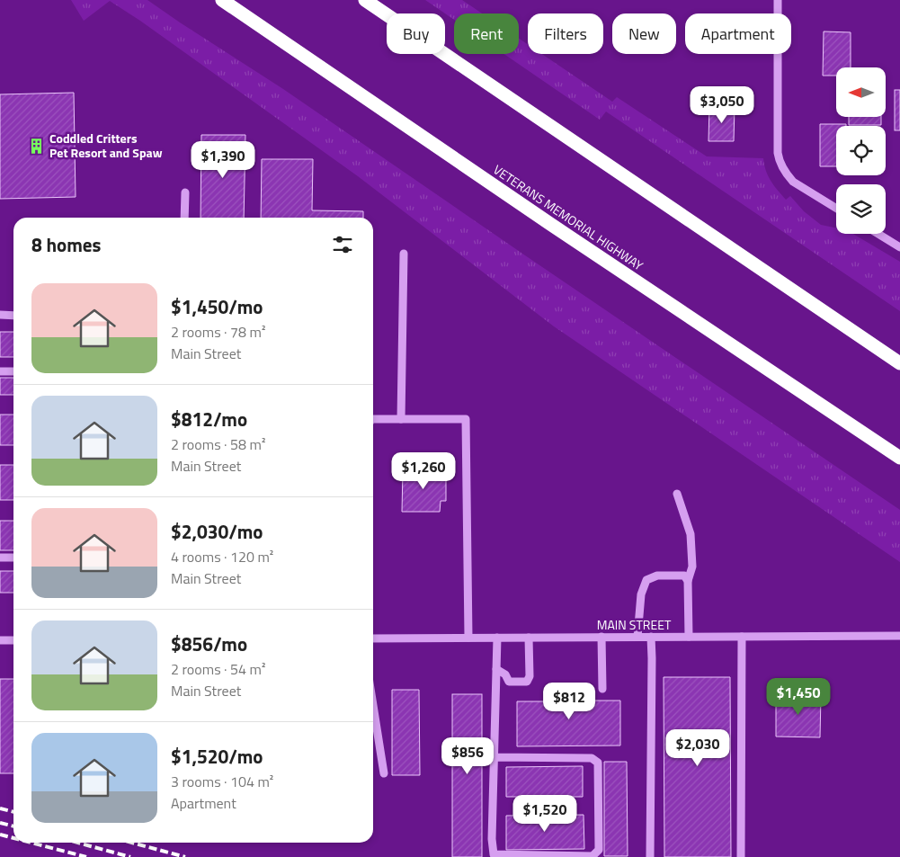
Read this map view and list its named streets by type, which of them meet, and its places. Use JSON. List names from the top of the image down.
{
  "streets": {
    "highway": ["VETERANS MEMORIAL HIGHWAY"],
    "street": ["MAIN STREET"]
  },
  "places": {
    "building": ["Coddled Critters Pet Resort and Spaw"]
  },
  "north": "left",
  "page": {
    "chip": [
      "Buy",
      "Rent",
      "Filters",
      "New",
      "Apartment"
    ],
    "price": [
      "$3,050",
      "$1,390",
      "$1,260",
      "$1,450",
      "$812",
      "$2,030",
      "$856",
      "$1,520"
    ],
    "heading": "8 homes",
    "list": [
      {
        "name": "$1,450/mo",
        "note": "2 rooms · 78 m² · Main Street"
      },
      {
        "name": "$812/mo",
        "note": "2 rooms · 58 m² · Main Street"
      },
      {
        "name": "$2,030/mo",
        "note": "4 rooms · 120 m² · Main Street"
      },
      {
        "name": "$856/mo",
        "note": "2 rooms · 54 m² · Main Street"
      },
      {
        "name": "$1,520/mo",
        "note": "3 rooms · 104 m² · Apartment"
      }
    ]
  }
}
